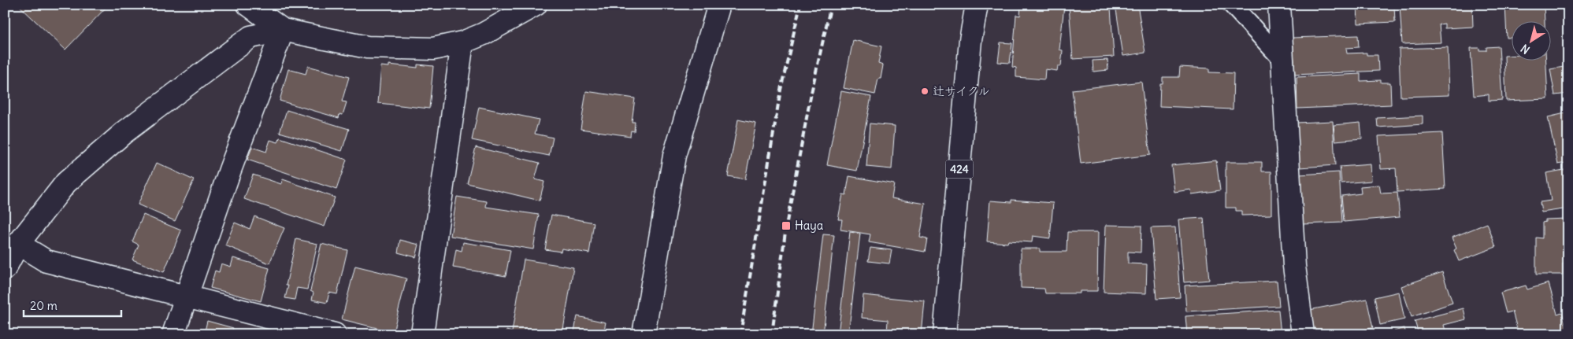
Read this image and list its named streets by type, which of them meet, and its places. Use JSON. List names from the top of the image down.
{
  "streets": {
    "main road": ["424"]
  },
  "places": {
    "other": ["辻サイクル"],
    "transit": ["Haya"]
  },
  "scale_bar": "20 m",
  "north": "bottom left"
}
